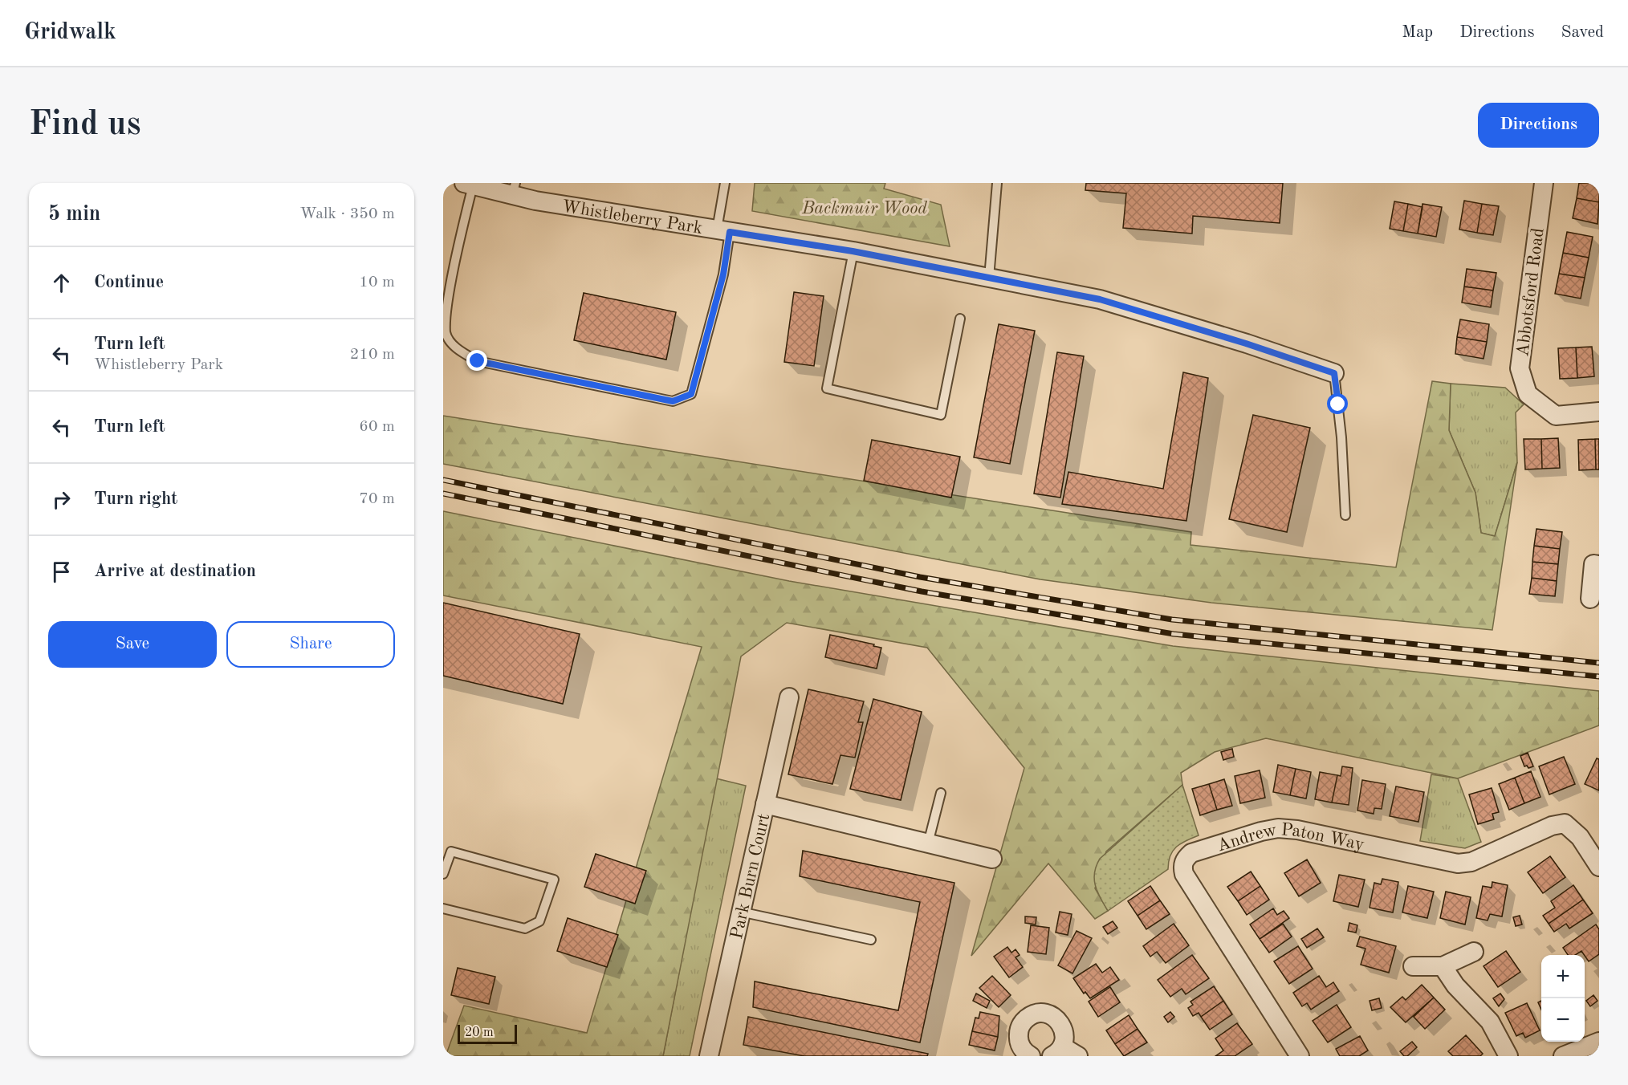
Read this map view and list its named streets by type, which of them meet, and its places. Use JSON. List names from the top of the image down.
{
  "streets": {
    "street": [
      "Whistleberry Park",
      "Abbotsford Road",
      "Andrew Paton Way",
      "Park Burn Court"
    ]
  },
  "parks": ["Backmuir Wood"],
  "scale_bar": "20 m",
  "page": {
    "header": "Gridwalk",
    "nav": ["Map", "Directions", "Saved"],
    "buttons": [
      "Directions",
      ["Save", "Share"]
    ],
    "title": "Find us",
    "heading": ["5 min", "Walk · 350 m"],
    "list": [
      ["Continue", "10 m"],
      ["Turn left", "Whistleberry Park", "210 m"],
      ["Turn left", "60 m"],
      ["Turn right", "70 m"],
      "Arrive at destination"
    ],
    "map_buttons": ["+", "−"],
    "scale": "20 m"
  }
}
